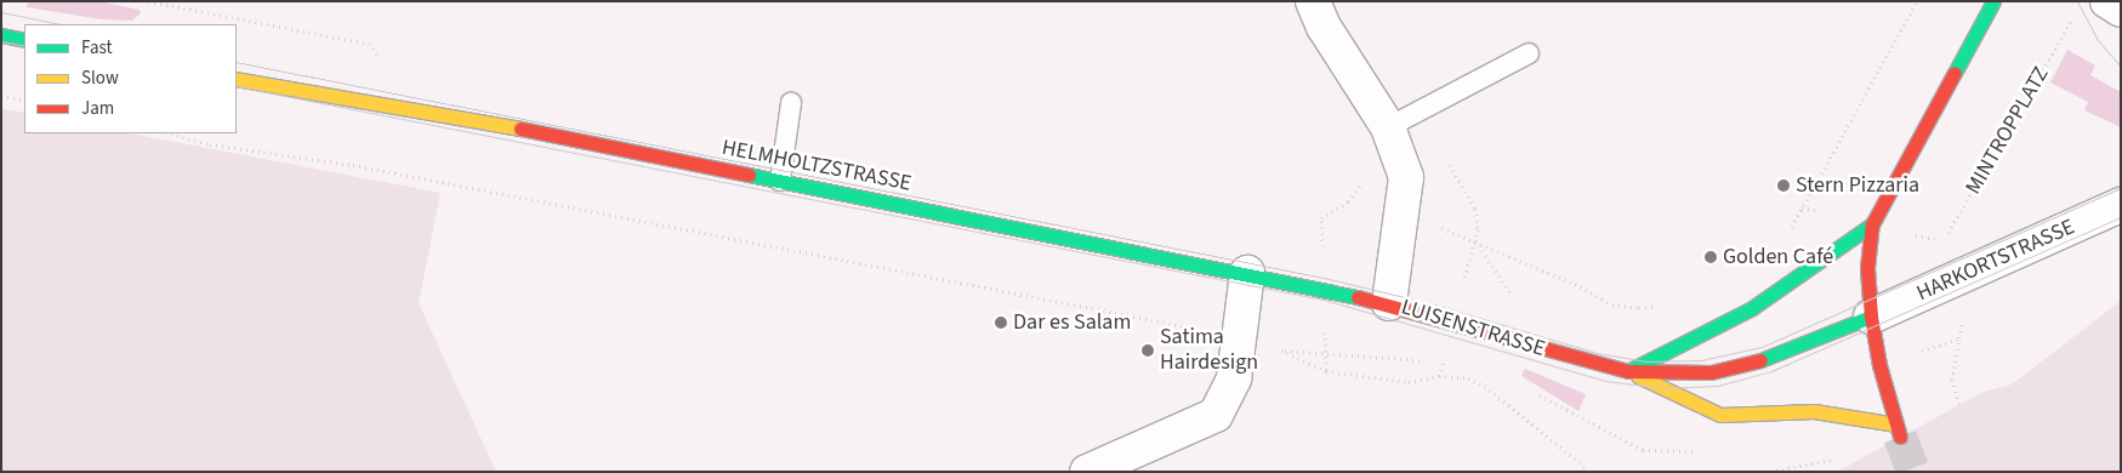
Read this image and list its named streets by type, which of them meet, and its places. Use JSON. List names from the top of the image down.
{
  "streets": {
    "street": ["HELMHOLTZSTRASSE", "HARKORTSTRASSE", "LUISENSTRASSE"],
    "path": ["MINTROPPLATZ"]
  },
  "crossings": [
    ["HELMHOLTZSTRASSE", "LUISENSTRASSE"],
    ["HARKORTSTRASSE", "LUISENSTRASSE"]
  ],
  "places": [
    "Stern Pizzaria",
    "Golden Café",
    "Dar es Salam",
    "Satima Hairdesign"
  ],
  "legend": ["Fast", "Slow", "Jam"]
}
